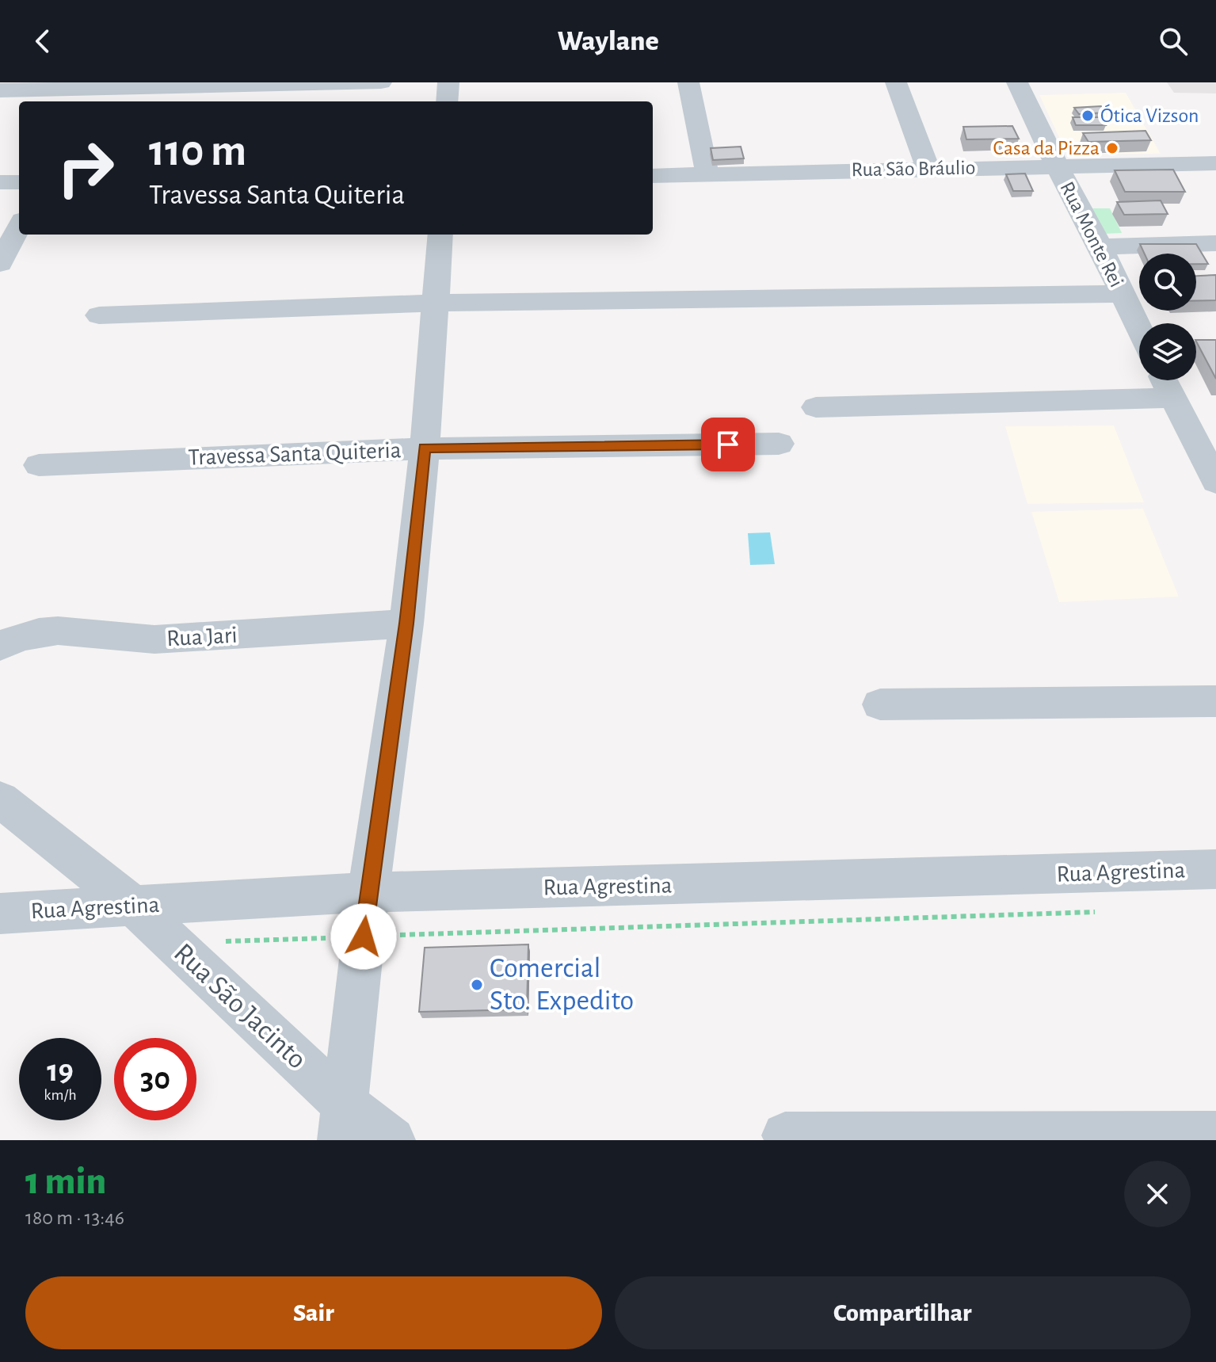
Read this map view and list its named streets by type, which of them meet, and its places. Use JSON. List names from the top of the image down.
{
  "streets": {
    "street": [
      "Rua São Bráulio",
      "Rua Monte Rei",
      "Travessa Santa Quiteria",
      "Rua Jari",
      "Rua Agrestina",
      "Rua São Jacinto"
    ]
  },
  "crossings": [
    ["Rua São Bráulio", "Rua Monte Rei"],
    ["Rua Agrestina", "Rua São Jacinto"]
  ],
  "places": ["Ótica Vizson", "Casa da Pizza", "Comercial Sto. Expedito"],
  "page": {
    "header": "Waylane",
    "turn": ["110 m", "Travessa Santa Quiteria"],
    "speed": "19 km/h",
    "limit": "30",
    "heading": ["1 min", "180 m · 13:46"],
    "buttons": ["Sair", "Compartilhar"]
  }
}
